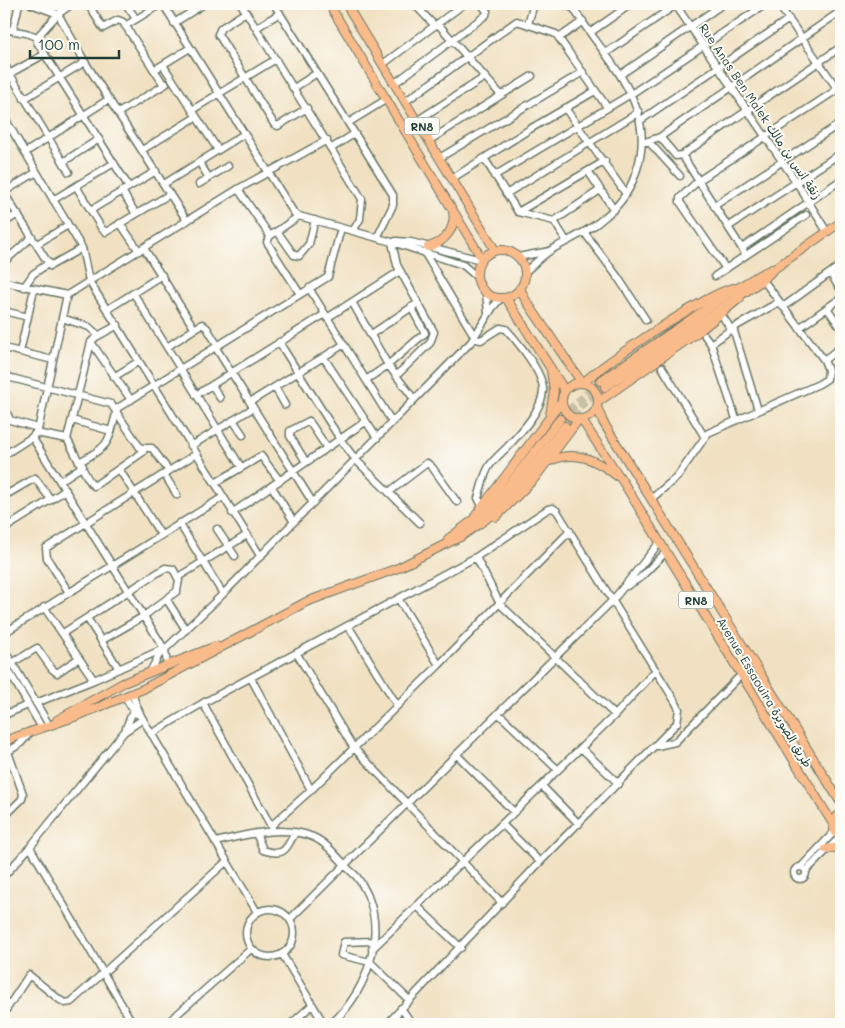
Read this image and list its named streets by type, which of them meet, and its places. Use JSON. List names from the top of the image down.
{
  "streets": {
    "main road": ["RN8", "Avenue Essaouira طريق الصويرة"],
    "street": ["Rue Anas Ben Malek زنقة انس بن مالك"]
  },
  "scale_bar": "100 m"
}
